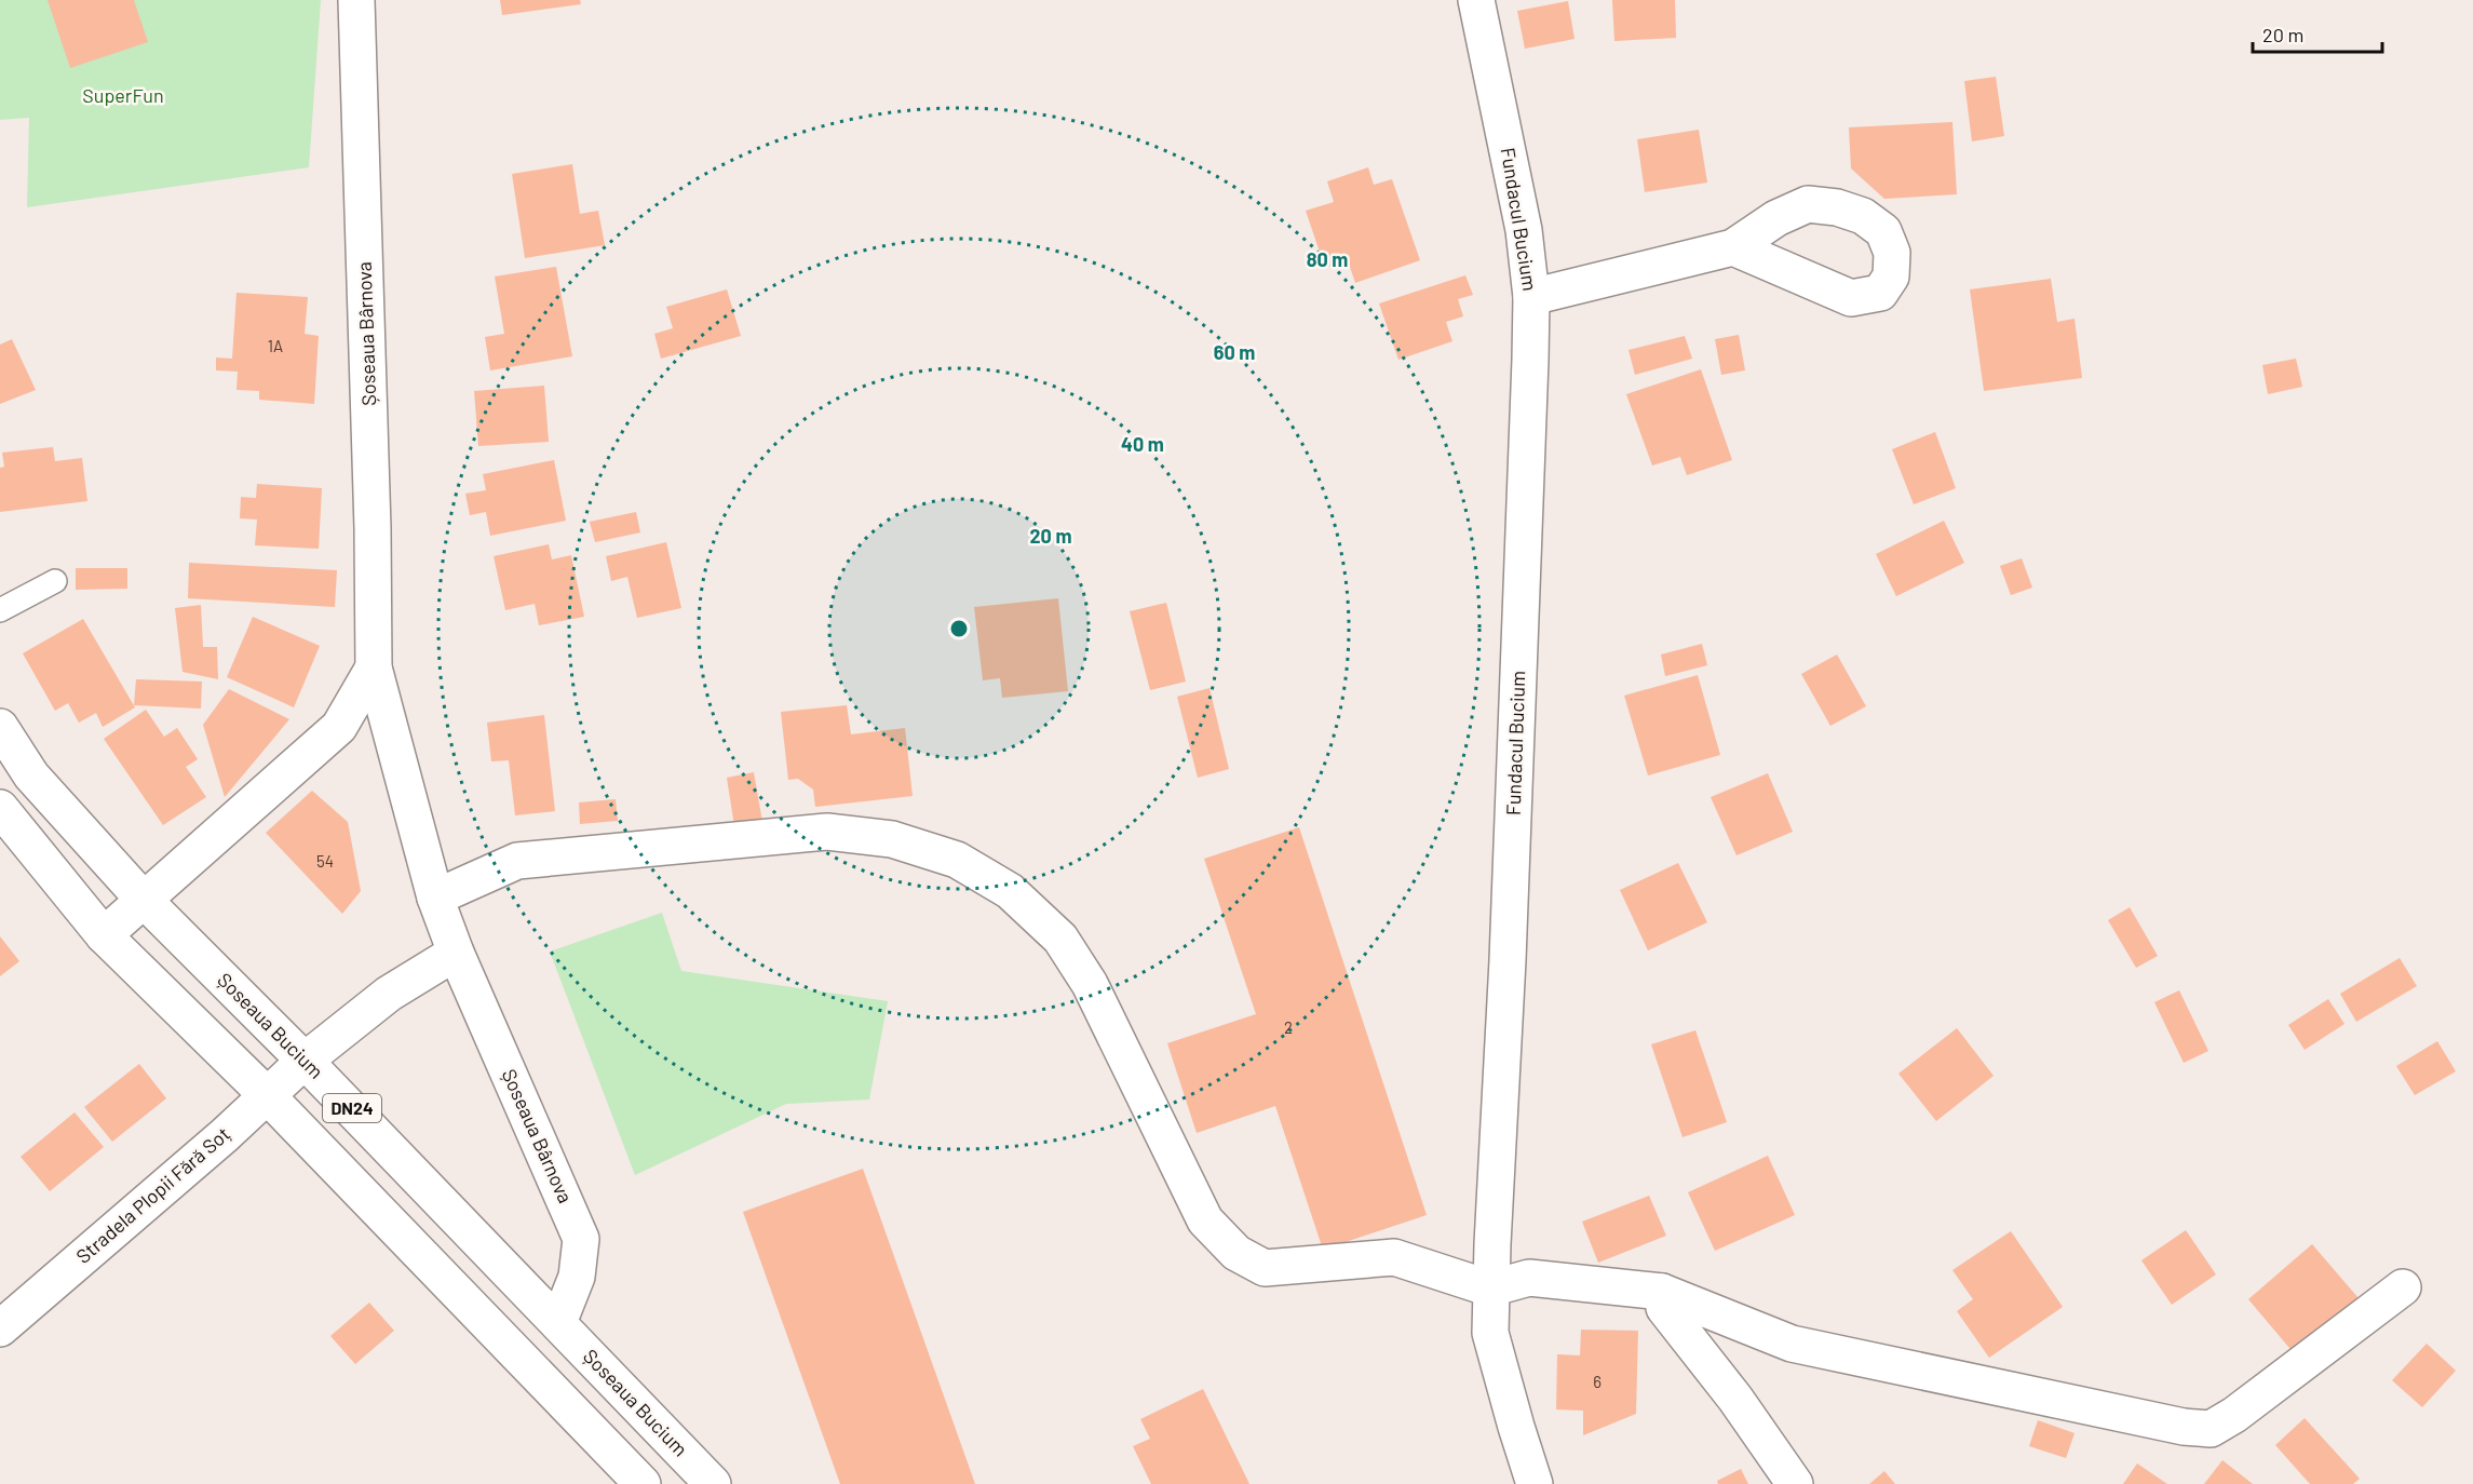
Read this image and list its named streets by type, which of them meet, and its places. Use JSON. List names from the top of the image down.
{
  "streets": {
    "street": [
      "Fundacul Bucium",
      "Șoseaua Bârnova",
      "Șoseaua Bucium",
      "DN24",
      "Stradela Plopii Fără Soț"
    ]
  },
  "crossings": [
    ["Șoseaua Bârnova", "Șoseaua Bucium"],
    ["Șoseaua Bucium", "Stradela Plopii Fără Soț"],
    ["DN24", "Stradela Plopii Fără Soț"]
  ],
  "parks": ["SuperFun"],
  "house_numbers": [
    "1A",
    "54",
    "2",
    "6"
  ],
  "scale_bar": "20 m",
  "rings": [
    "80 m",
    "60 m",
    "40 m",
    "20 m"
  ]
}
